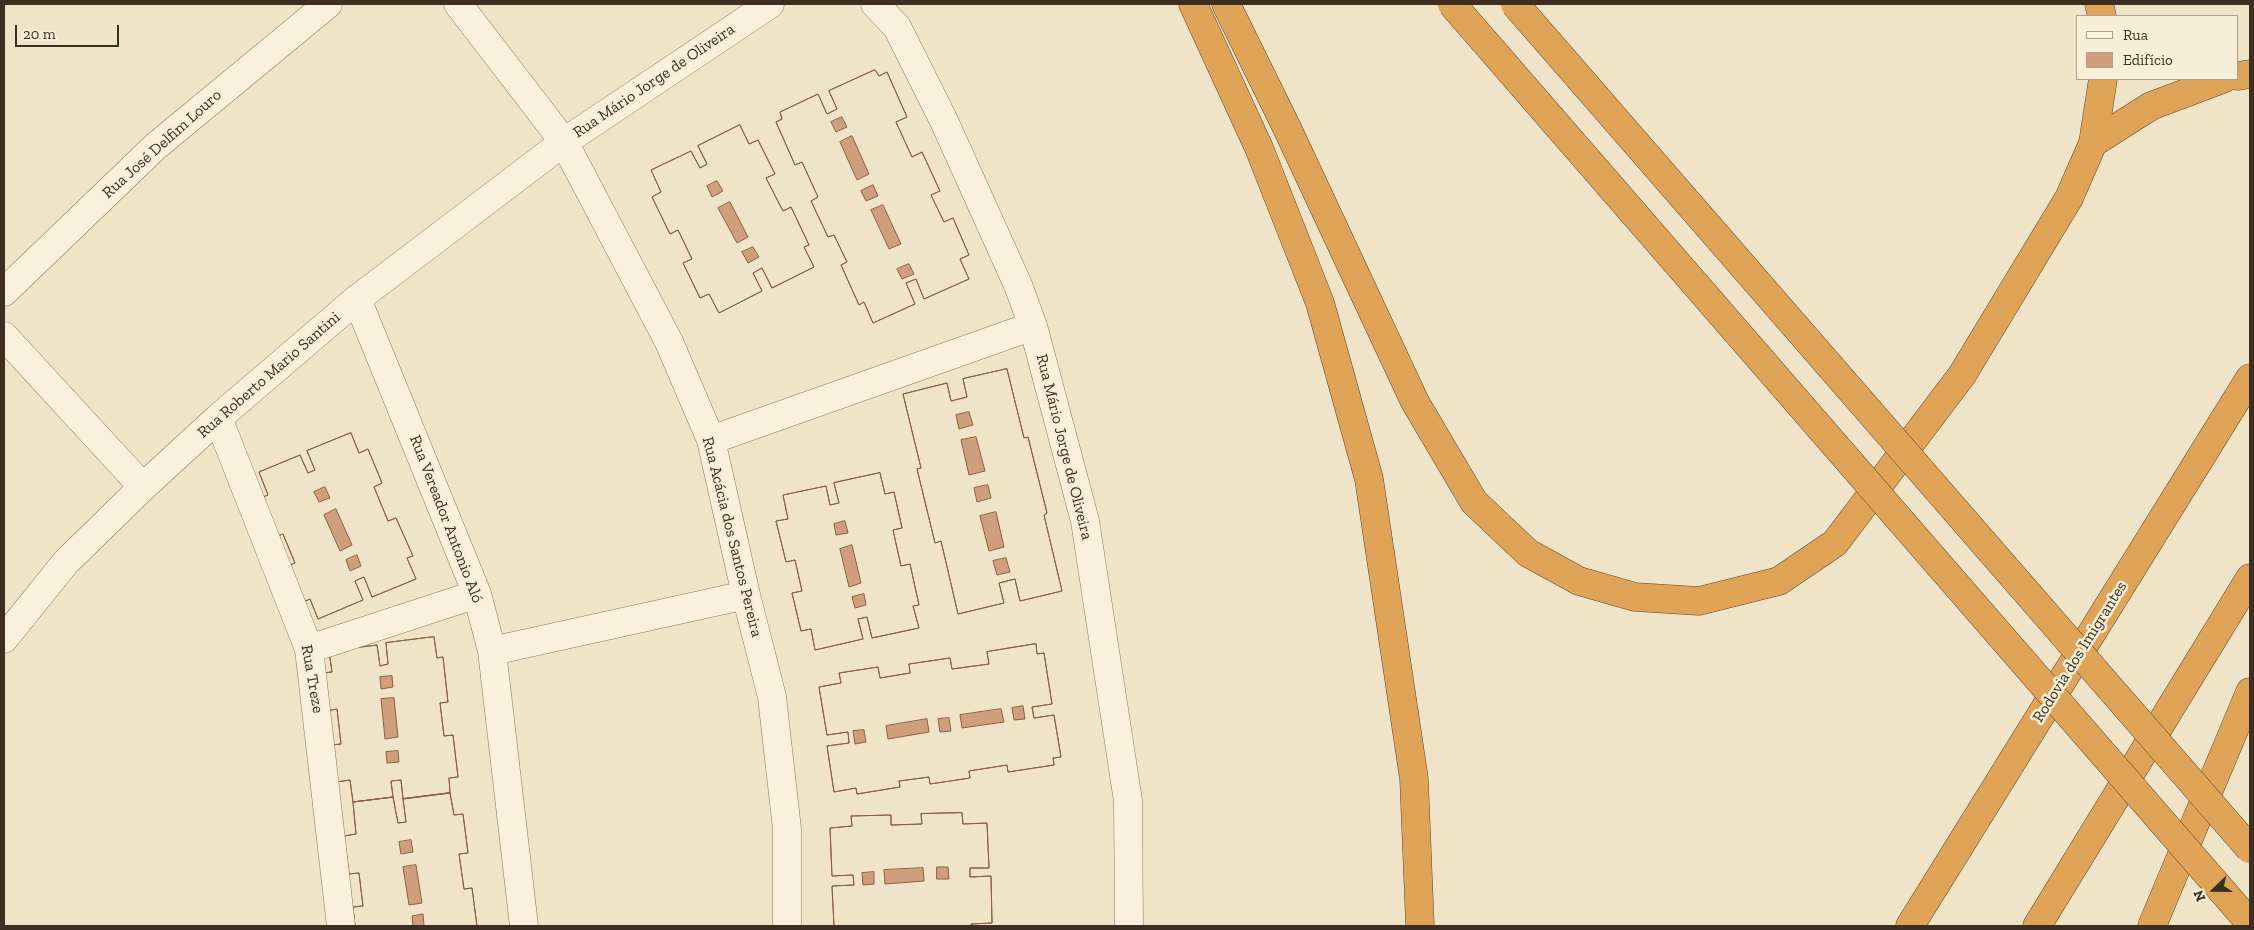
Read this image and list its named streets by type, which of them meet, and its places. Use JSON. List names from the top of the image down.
{
  "streets": {
    "highway": ["Rodovia dos Imigrantes"],
    "street": [
      "Rua Mário Jorge de Oliveira",
      "Rua José Delfim Louro",
      "Rua Roberto Mario Santini",
      "Rua Vereador Antonio Aló",
      "Rua Acácia dos Santos Pereira",
      "Rua Treze"
    ]
  },
  "crossings": [
    ["Rua Mário Jorge de Oliveira", "Rua Roberto Mario Santini"],
    ["Rua Mário Jorge de Oliveira", "Rua Acácia dos Santos Pereira"],
    ["Rua Roberto Mario Santini", "Rua Vereador Antonio Aló"],
    ["Rua Roberto Mario Santini", "Rua Acácia dos Santos Pereira"],
    ["Rua Roberto Mario Santini", "Rua Treze"]
  ],
  "legend": ["Rua", "Edifício"],
  "scale_bar": "20 m",
  "north": "left"
}
